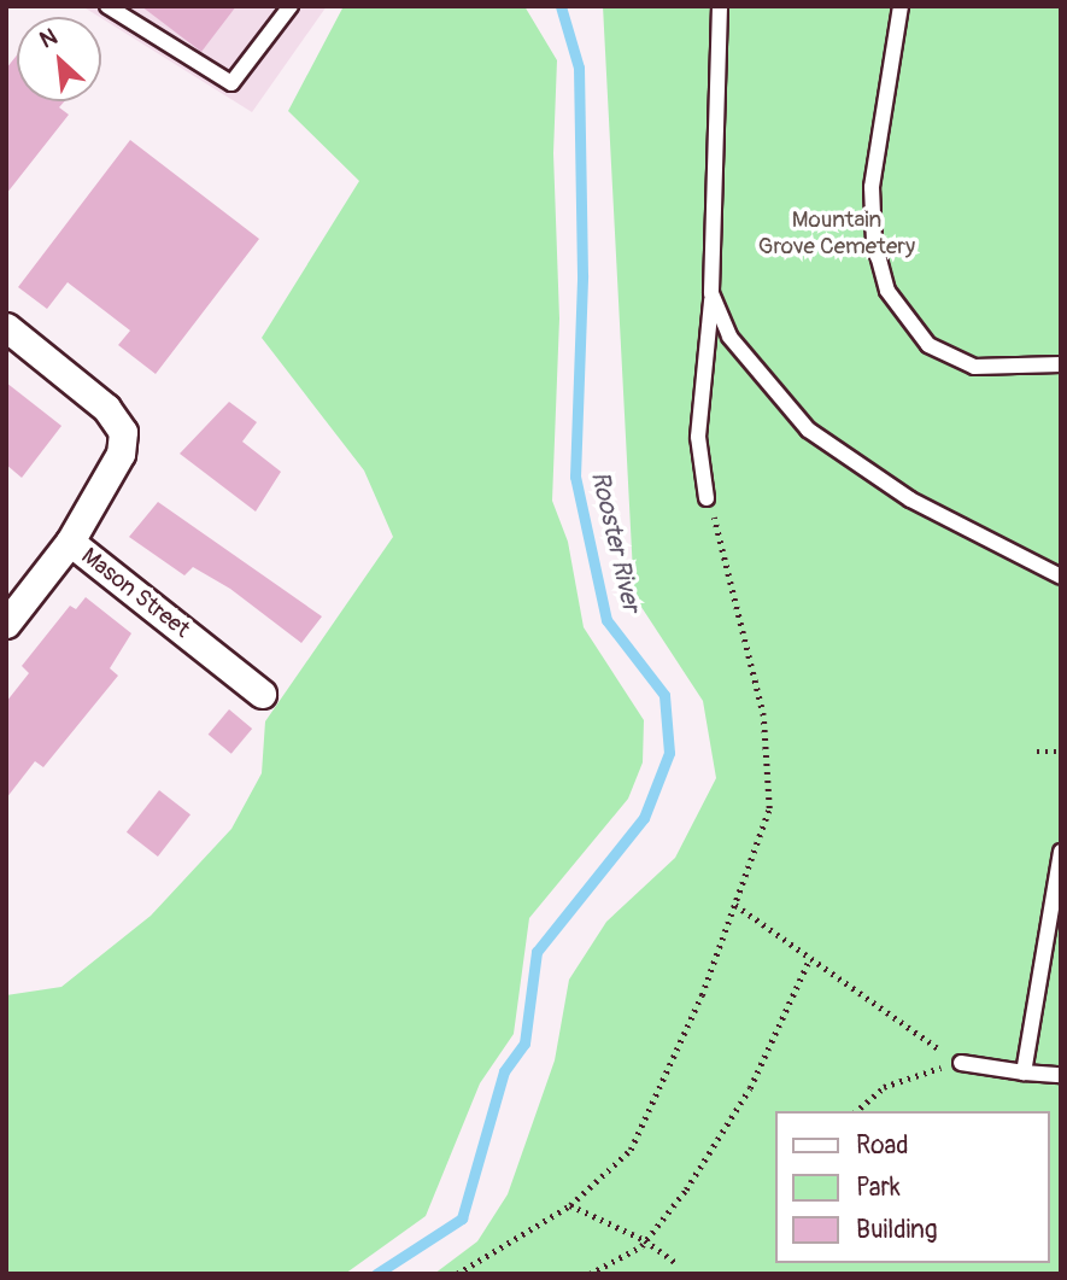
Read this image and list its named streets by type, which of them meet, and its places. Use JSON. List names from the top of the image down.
{
  "streets": {
    "street": ["Mason Street"]
  },
  "water": ["Rooster River"],
  "parks": ["Mountain Grove Cemetery"],
  "legend": ["Road", "Park", "Building"],
  "north": "top left"
}
